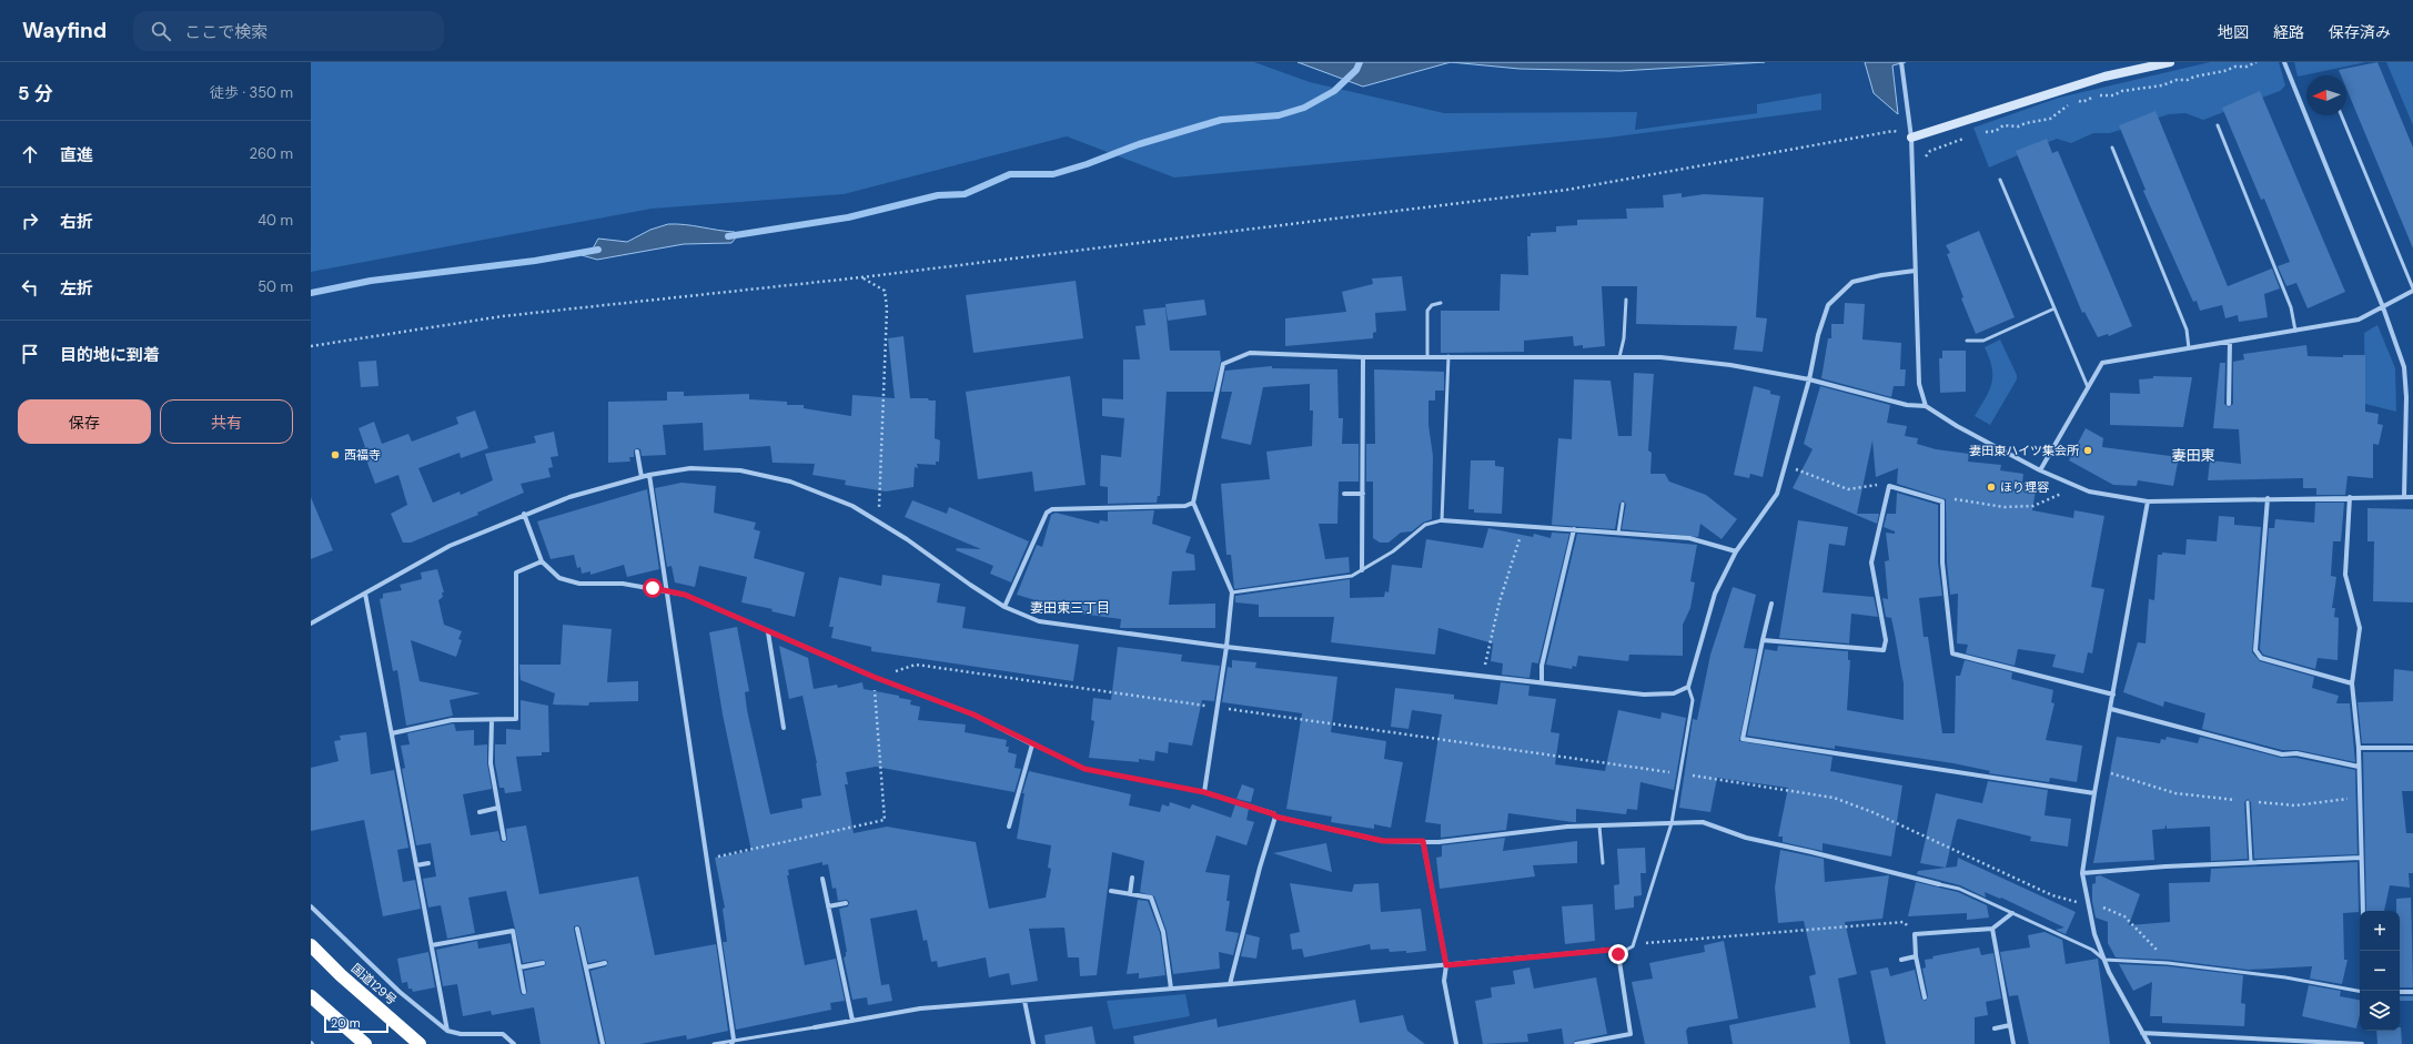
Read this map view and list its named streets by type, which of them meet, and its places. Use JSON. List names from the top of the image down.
{
  "streets": {
    "highway": ["国道129号"]
  },
  "districts": ["妻田東", "妻田東三丁目"],
  "places": ["妻田東ハイツ集会所", "西福寺", "ほり理容"],
  "scale_bar": "20 m",
  "north": "left",
  "page": {
    "header": "Wayfind",
    "search": "ここで検索",
    "nav": ["地図", "経路", "保存済み"],
    "heading": ["5 分", "徒歩 · 350 m"],
    "list": [
      ["直進", "260 m"],
      ["右折", "40 m"],
      ["左折", "50 m"],
      "目的地に到着"
    ],
    "buttons": ["保存", "共有"],
    "map_buttons": ["+", "−"],
    "scale": "20 m"
  }
}
